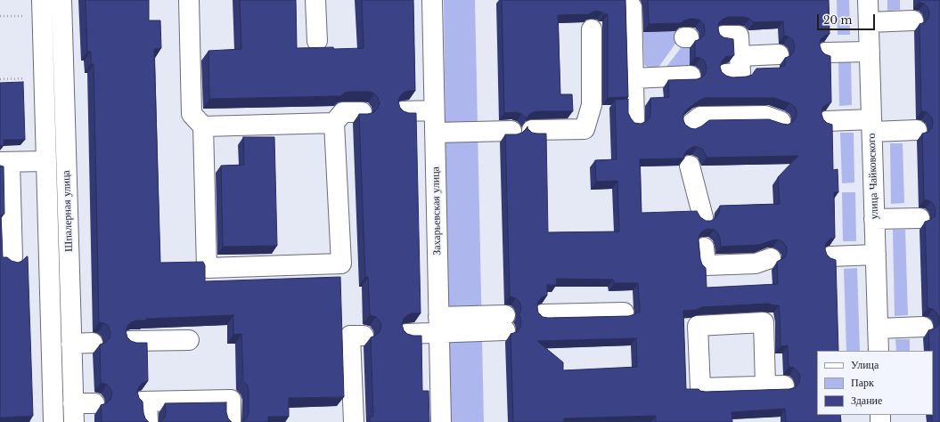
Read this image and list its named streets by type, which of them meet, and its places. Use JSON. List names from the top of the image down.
{
  "streets": {
    "street": ["улица Чайковского", "Шпалерная улица", "Захарьевская улица"]
  },
  "legend": ["Улица", "Парк", "Здание"],
  "scale_bar": "20 m"
}
